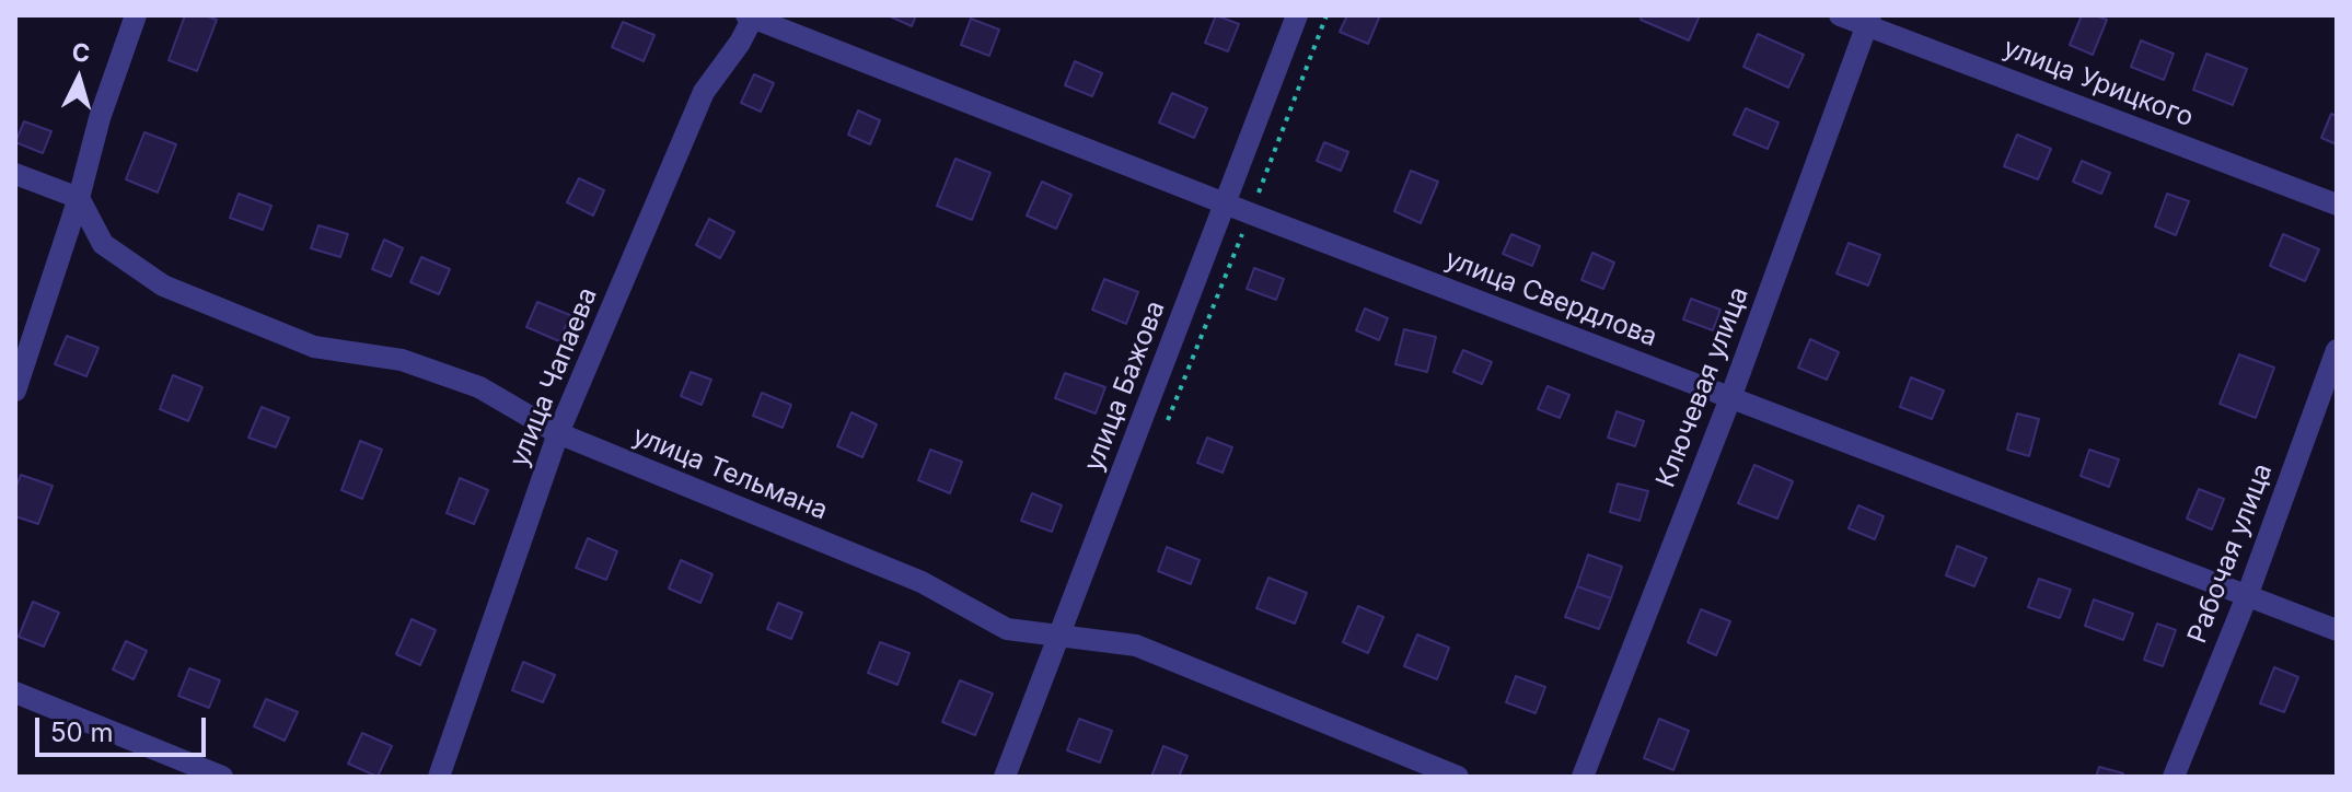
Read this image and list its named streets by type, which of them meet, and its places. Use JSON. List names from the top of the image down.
{
  "streets": {
    "street": [
      "улица Урицкого",
      "улица Свердлова",
      "улица Чапаева",
      "улица Бажова",
      "Ключевая улица",
      "улица Тельмана",
      "Рабочая улица"
    ]
  },
  "crossings": [
    ["улица Урицкого", "Ключевая улица"],
    ["улица Свердлова", "улица Чапаева"],
    ["улица Свердлова", "улица Бажова"],
    ["улица Свердлова", "Ключевая улица"],
    ["улица Свердлова", "Рабочая улица"],
    ["улица Чапаева", "улица Тельмана"],
    ["улица Бажова", "улица Тельмана"]
  ],
  "scale_bar": "50 m",
  "north": "top"
}
